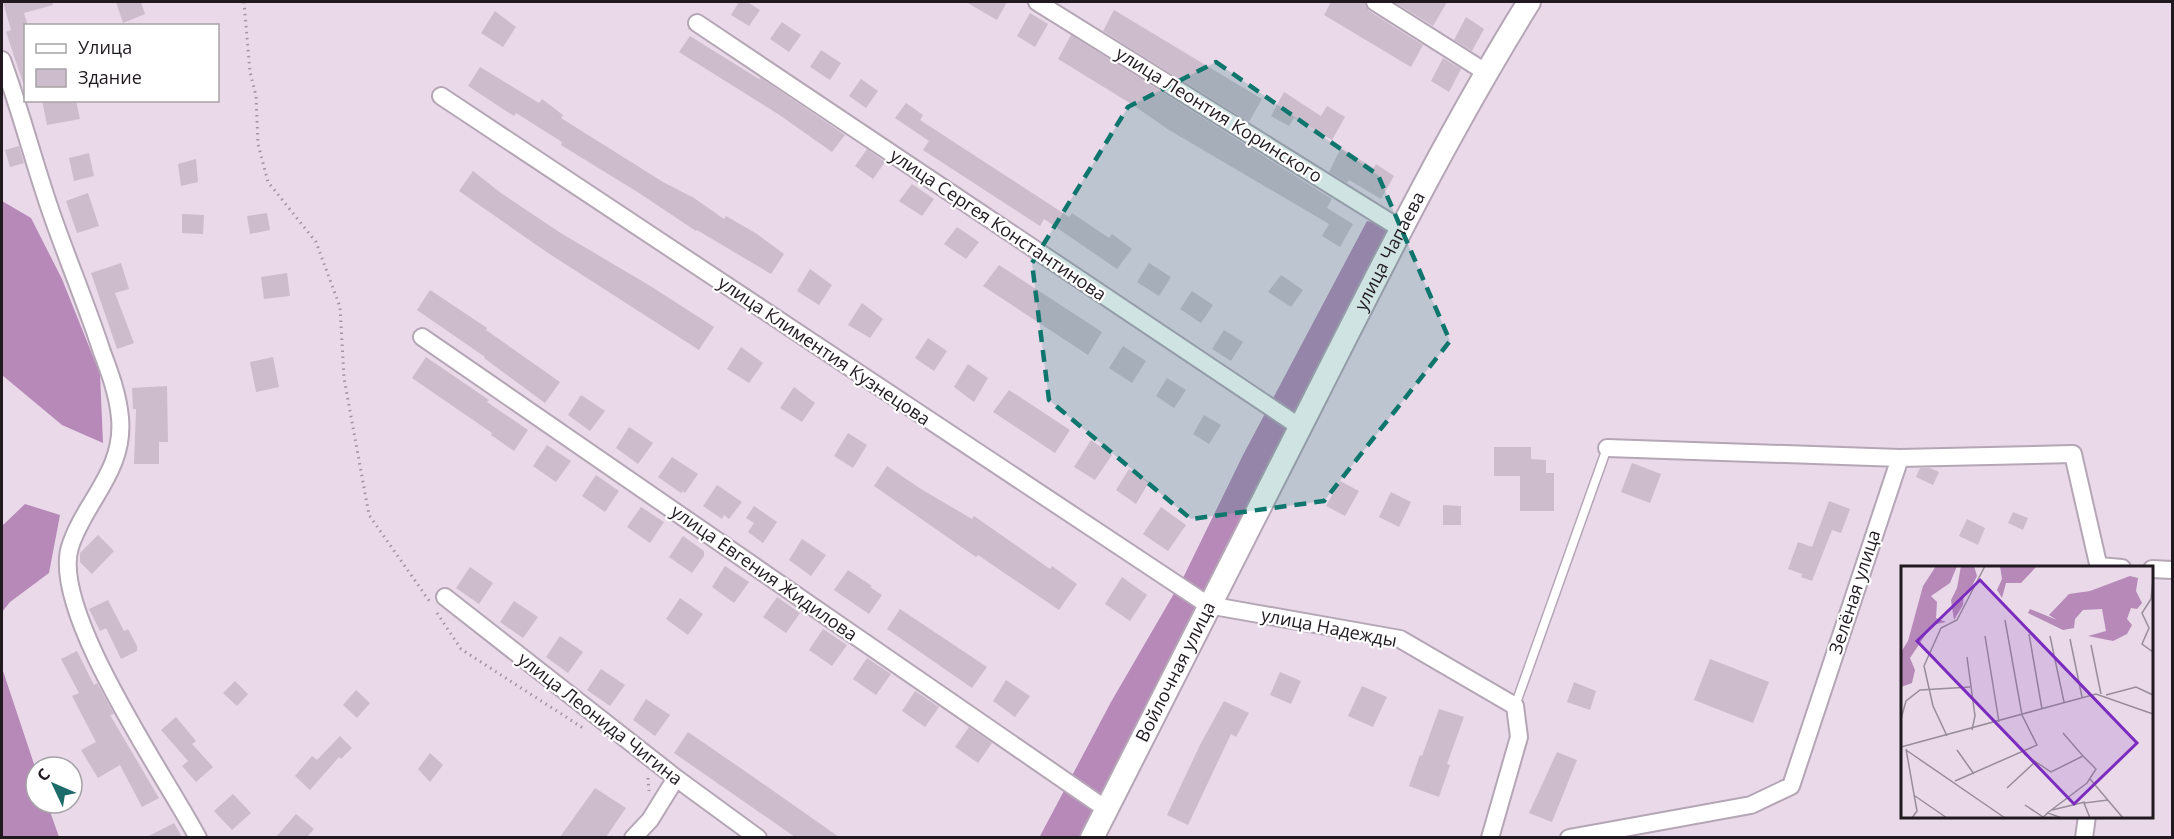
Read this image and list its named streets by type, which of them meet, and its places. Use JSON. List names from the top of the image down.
{
  "streets": {
    "street": [
      "улица Леонтия Коринского",
      "улица Сергея Константинова",
      "улица Чапаева",
      "улица Климентия Кузнецова",
      "улица Евгения Жидилова",
      "Зелёная улица",
      "улица Надежды",
      "Войлочная улица",
      "улица Леонида Чигина"
    ]
  },
  "crossings": [
    ["улица Леонтия Коринского", "улица Чапаева"],
    ["улица Сергея Константинова", "улица Чапаева"],
    ["улица Чапаева", "Войлочная улица"],
    ["улица Климентия Кузнецова", "улица Надежды"],
    ["улица Климентия Кузнецова", "Войлочная улица"],
    ["улица Евгения Жидилова", "Войлочная улица"],
    ["улица Надежды", "Войлочная улица"]
  ],
  "legend": ["Улица", "Здание"],
  "north": "top left"
}
